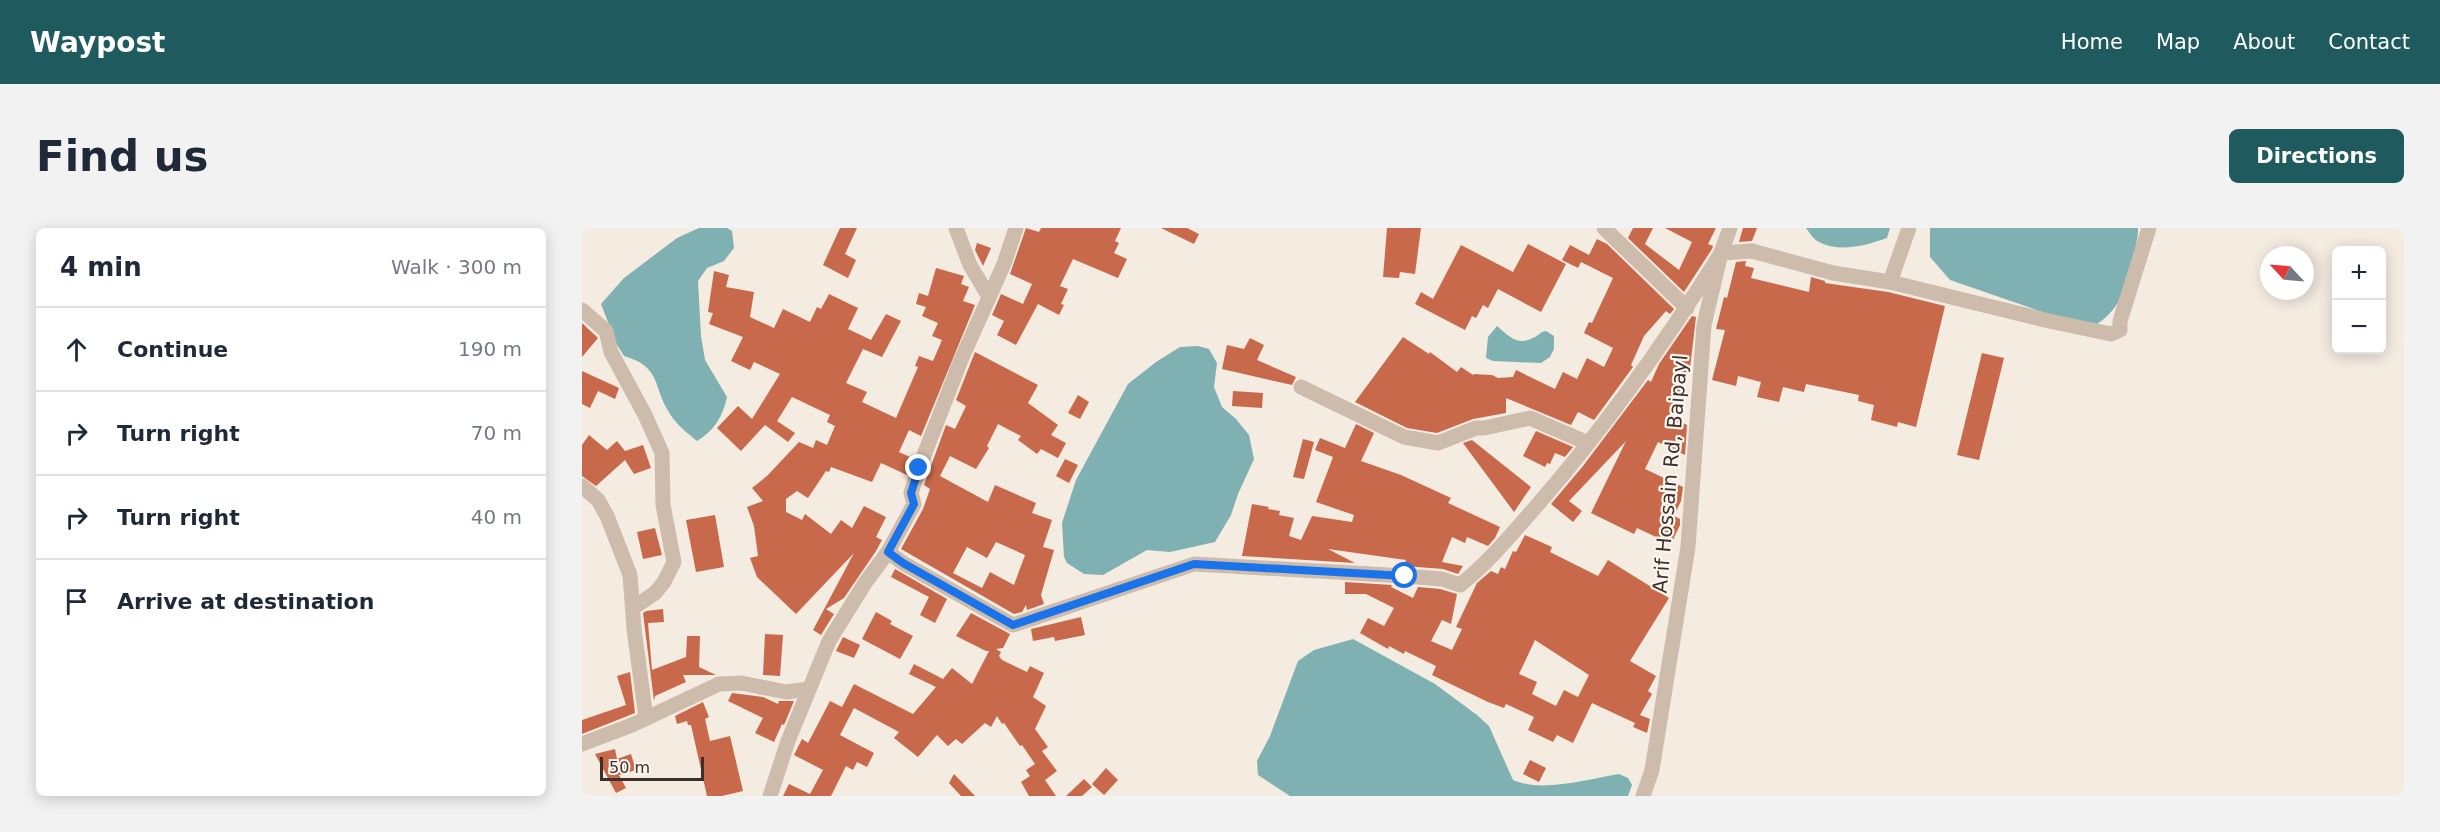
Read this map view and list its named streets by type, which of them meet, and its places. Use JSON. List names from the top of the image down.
{
  "streets": {
    "street": ["Arif Hossain Rd, Baipayl"]
  },
  "scale_bar": "50 m",
  "north": "top left",
  "page": {
    "header": "Waypost",
    "nav": [
      "Home",
      "Map",
      "About",
      "Contact"
    ],
    "buttons": "Directions",
    "title": "Find us",
    "heading": ["4 min", "Walk · 300 m"],
    "map_buttons": ["+", "−"],
    "list": [
      ["Continue", "190 m"],
      ["Turn right", "70 m"],
      ["Turn right", "40 m"],
      "Arrive at destination"
    ],
    "scale": "50 m"
  }
}
